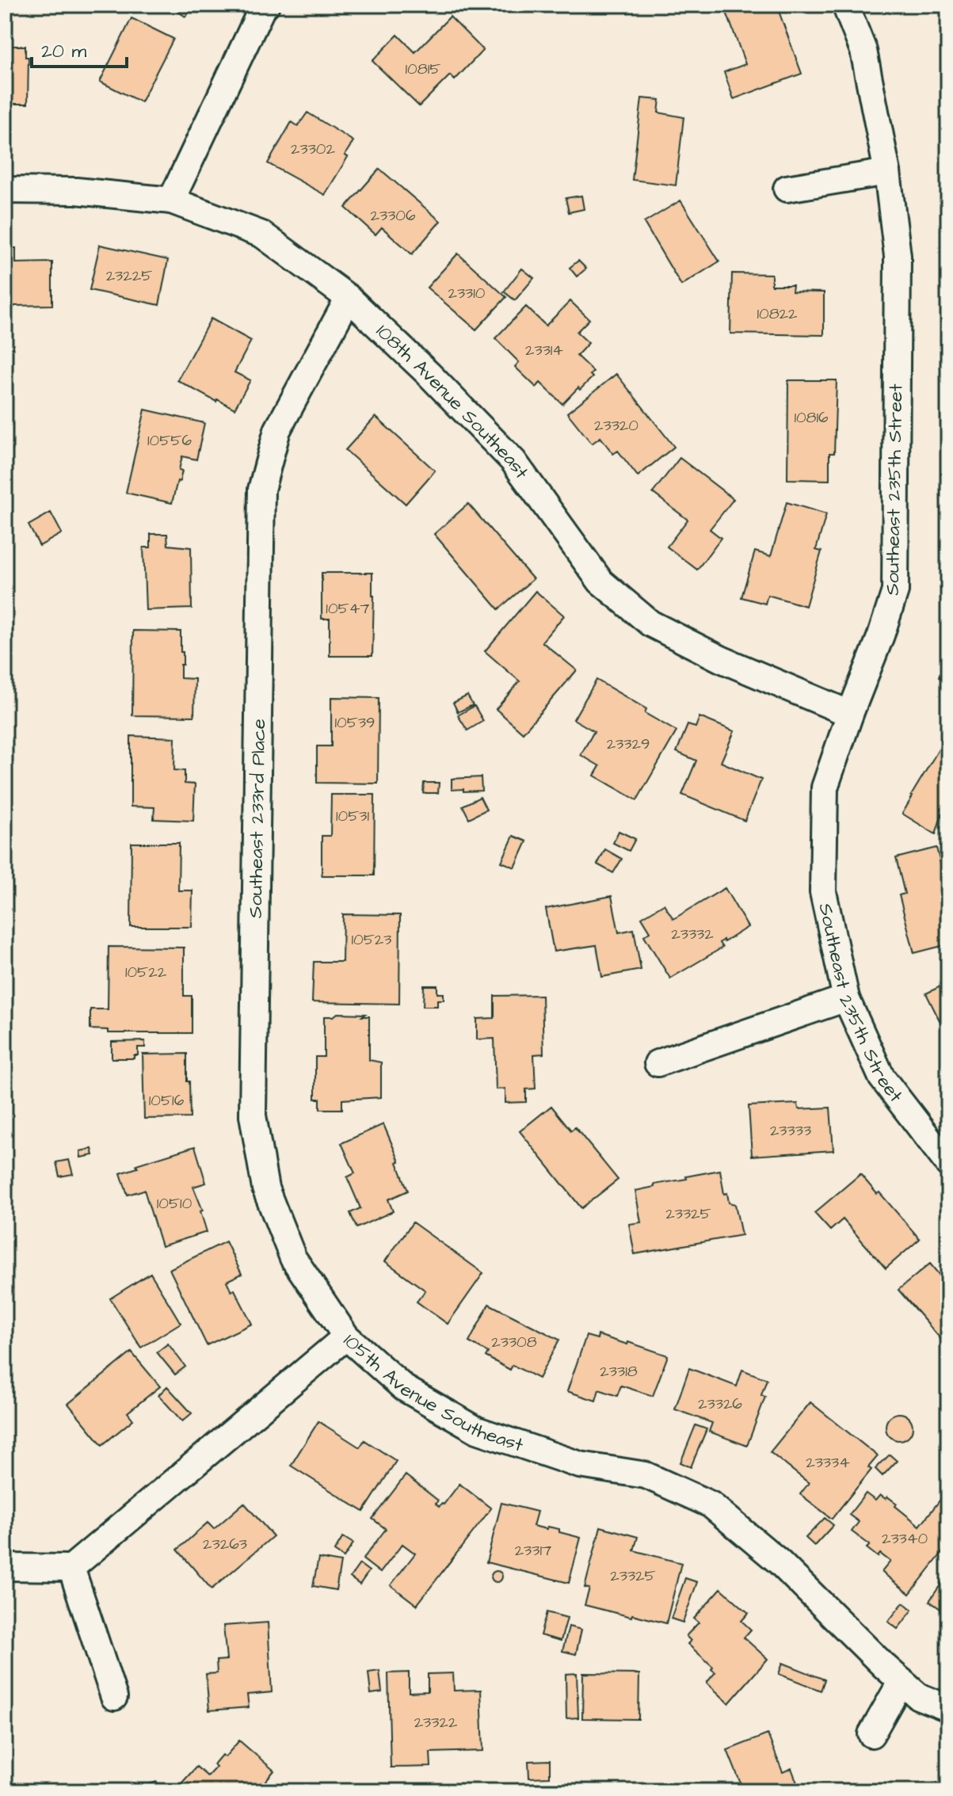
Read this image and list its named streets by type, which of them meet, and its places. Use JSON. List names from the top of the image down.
{
  "streets": {
    "street": [
      "108th Avenue Southeast",
      "Southeast 235th Street",
      "Southeast 233rd Place",
      "105th Avenue Southeast"
    ]
  },
  "crossings": [
    ["108th Avenue Southeast", "Southeast 235th Street"],
    ["108th Avenue Southeast", "Southeast 233rd Place"],
    ["Southeast 233rd Place", "105th Avenue Southeast"]
  ],
  "house_numbers": [
    "10815",
    "23302",
    "23306",
    "23225",
    "23310",
    "10822",
    "23314",
    "10816",
    "23320",
    "10556",
    "10547",
    "10539",
    "23329",
    "10531",
    "23332",
    "10523",
    "10522",
    "10516",
    "23333",
    "10510",
    "23325",
    "23308",
    "23318",
    "23326",
    "23334",
    "23340",
    "23263",
    "23317",
    "23325",
    "23322"
  ],
  "scale_bar": "20 m"
}
